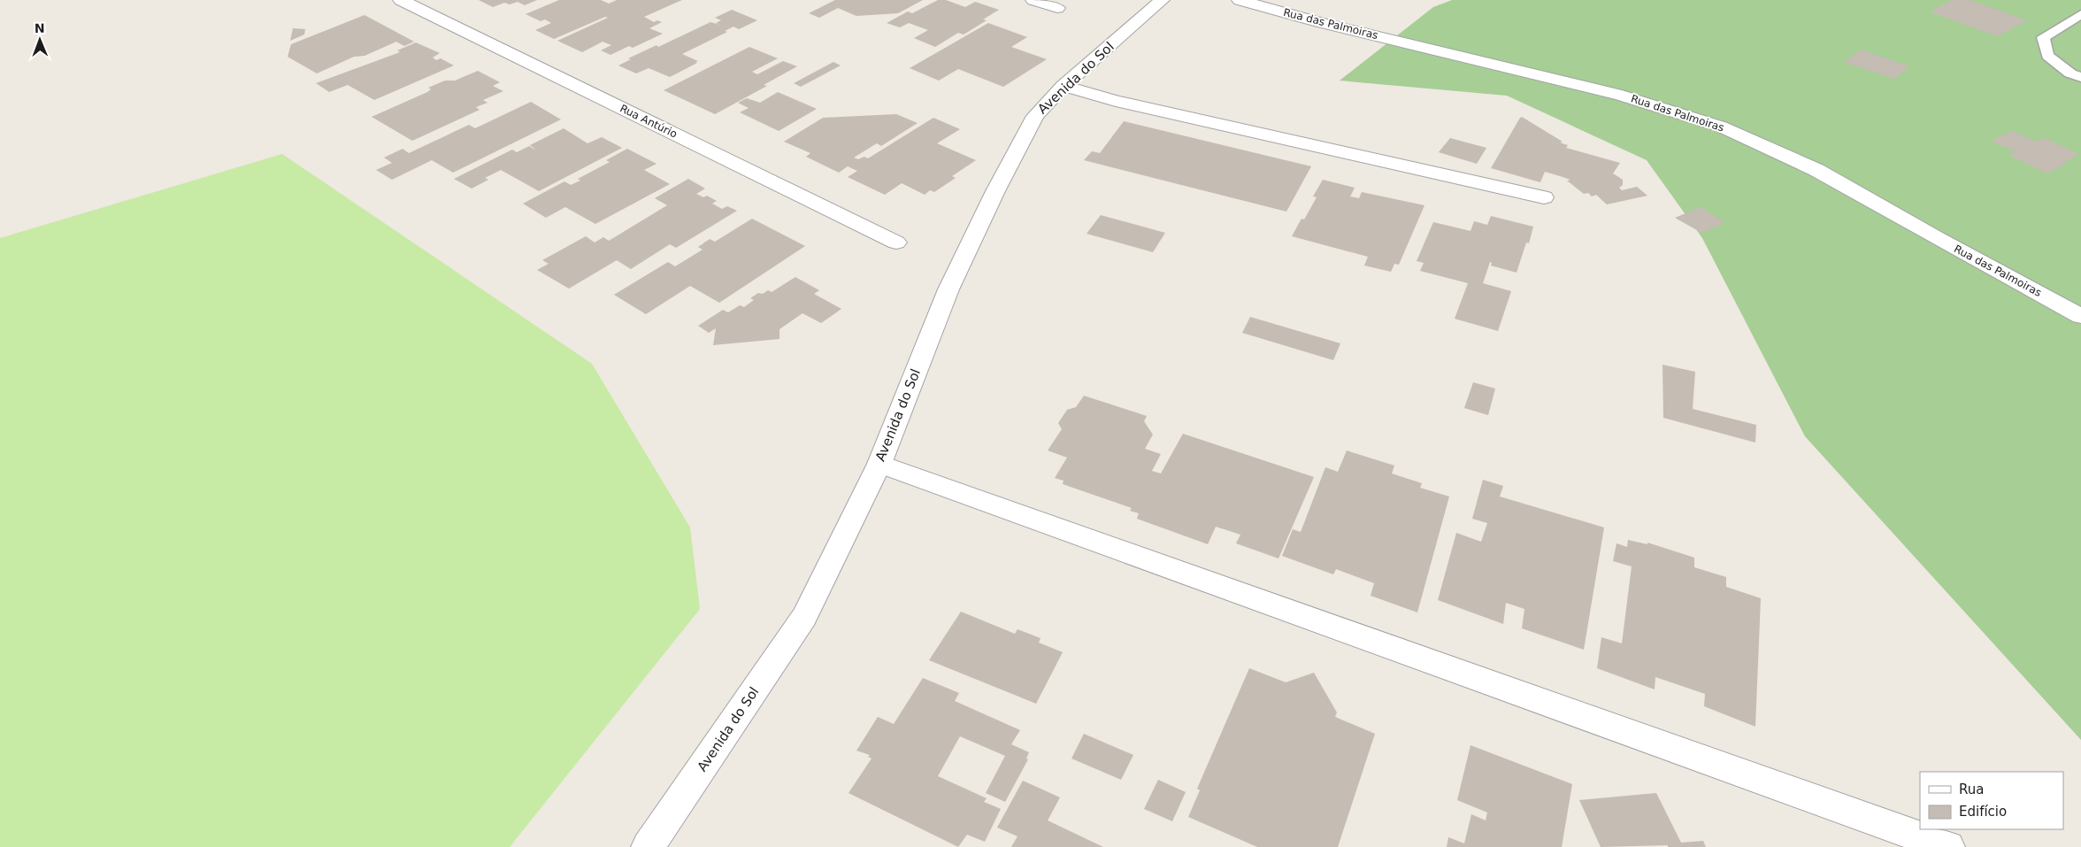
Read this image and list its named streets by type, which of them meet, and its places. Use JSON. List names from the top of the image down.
{
  "streets": {
    "street": ["Rua das Palmoiras", "Avenida do Sol", "Rua Antúrio"]
  },
  "legend": ["Rua", "Edifício"],
  "north": "top"
}
